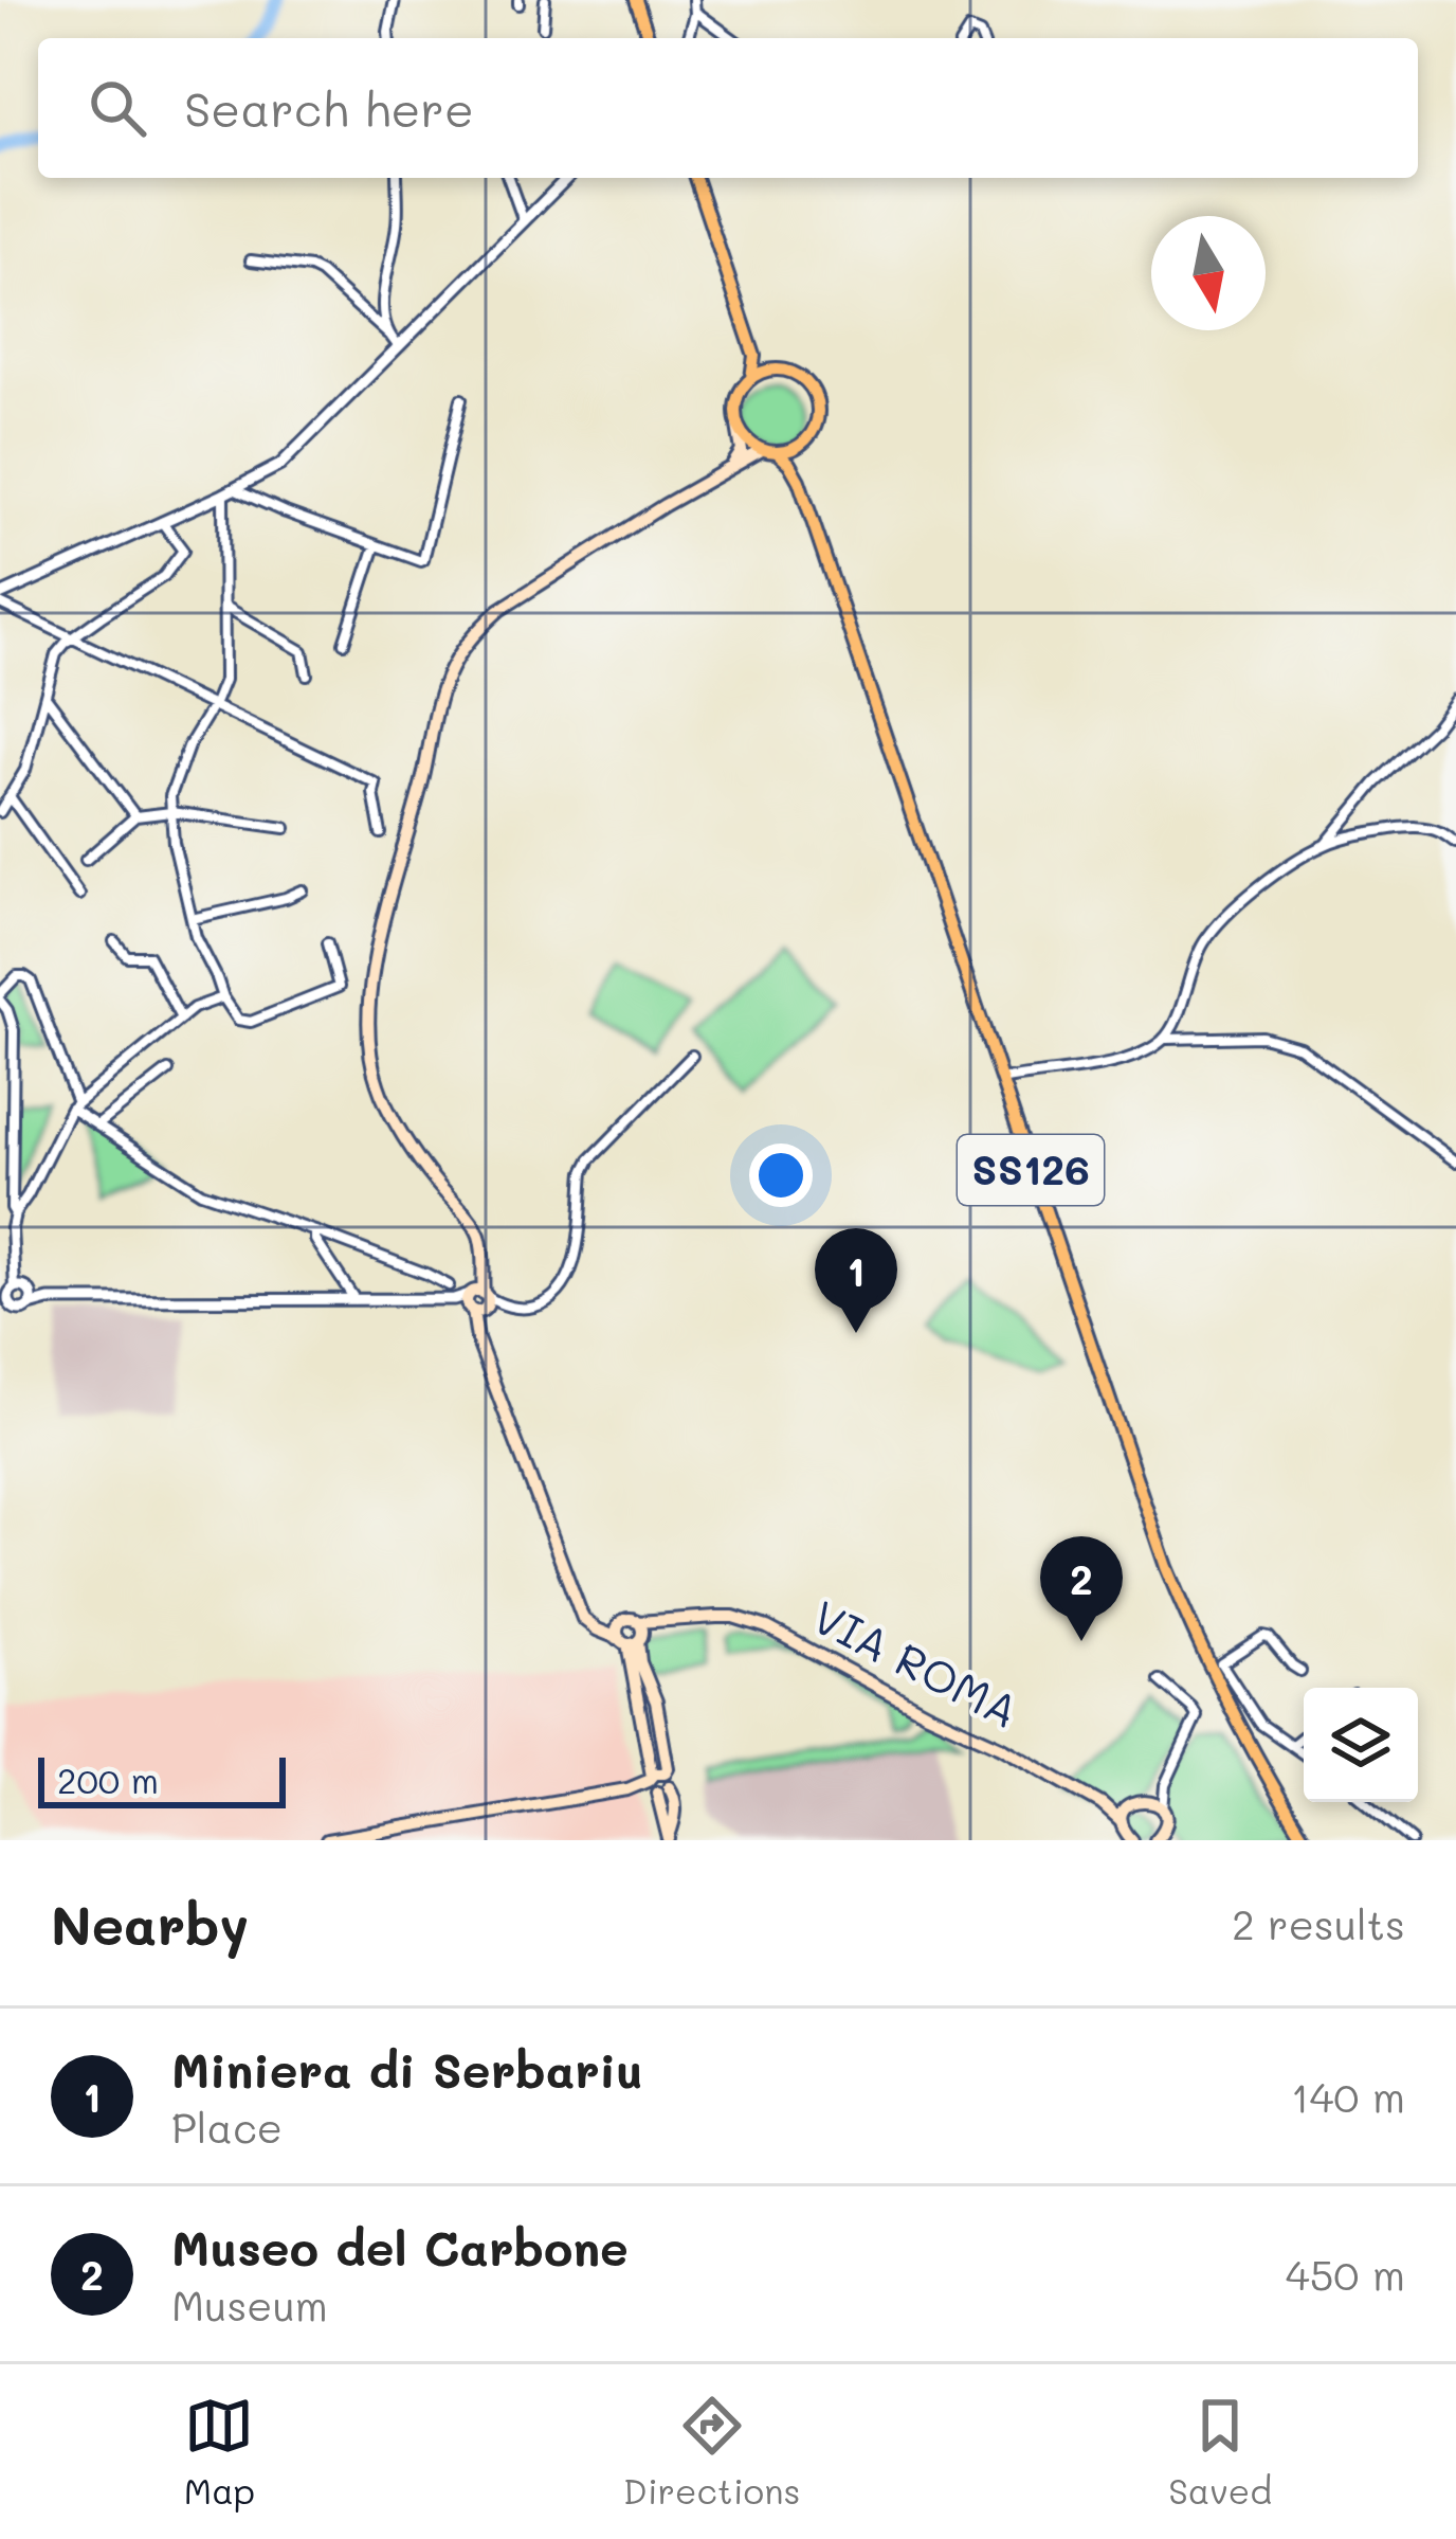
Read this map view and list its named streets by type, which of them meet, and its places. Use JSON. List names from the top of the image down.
{
  "streets": {
    "main road": ["SS126", "VIA ROMA"]
  },
  "scale_bar": "200 m",
  "north": "bottom",
  "page": {
    "search": "Search here",
    "pins": ["1", "2"],
    "scale": "200 m",
    "heading": ["Nearby", "2 results"],
    "list": [
      {
        "mark": "1",
        "name": "Miniera di Serbariu",
        "note": "Place",
        "value": "140 m"
      },
      {
        "mark": "2",
        "name": "Museo del Carbone",
        "note": "Museum",
        "value": "450 m"
      }
    ],
    "nav": ["Map", "Directions", "Saved"]
  }
}
